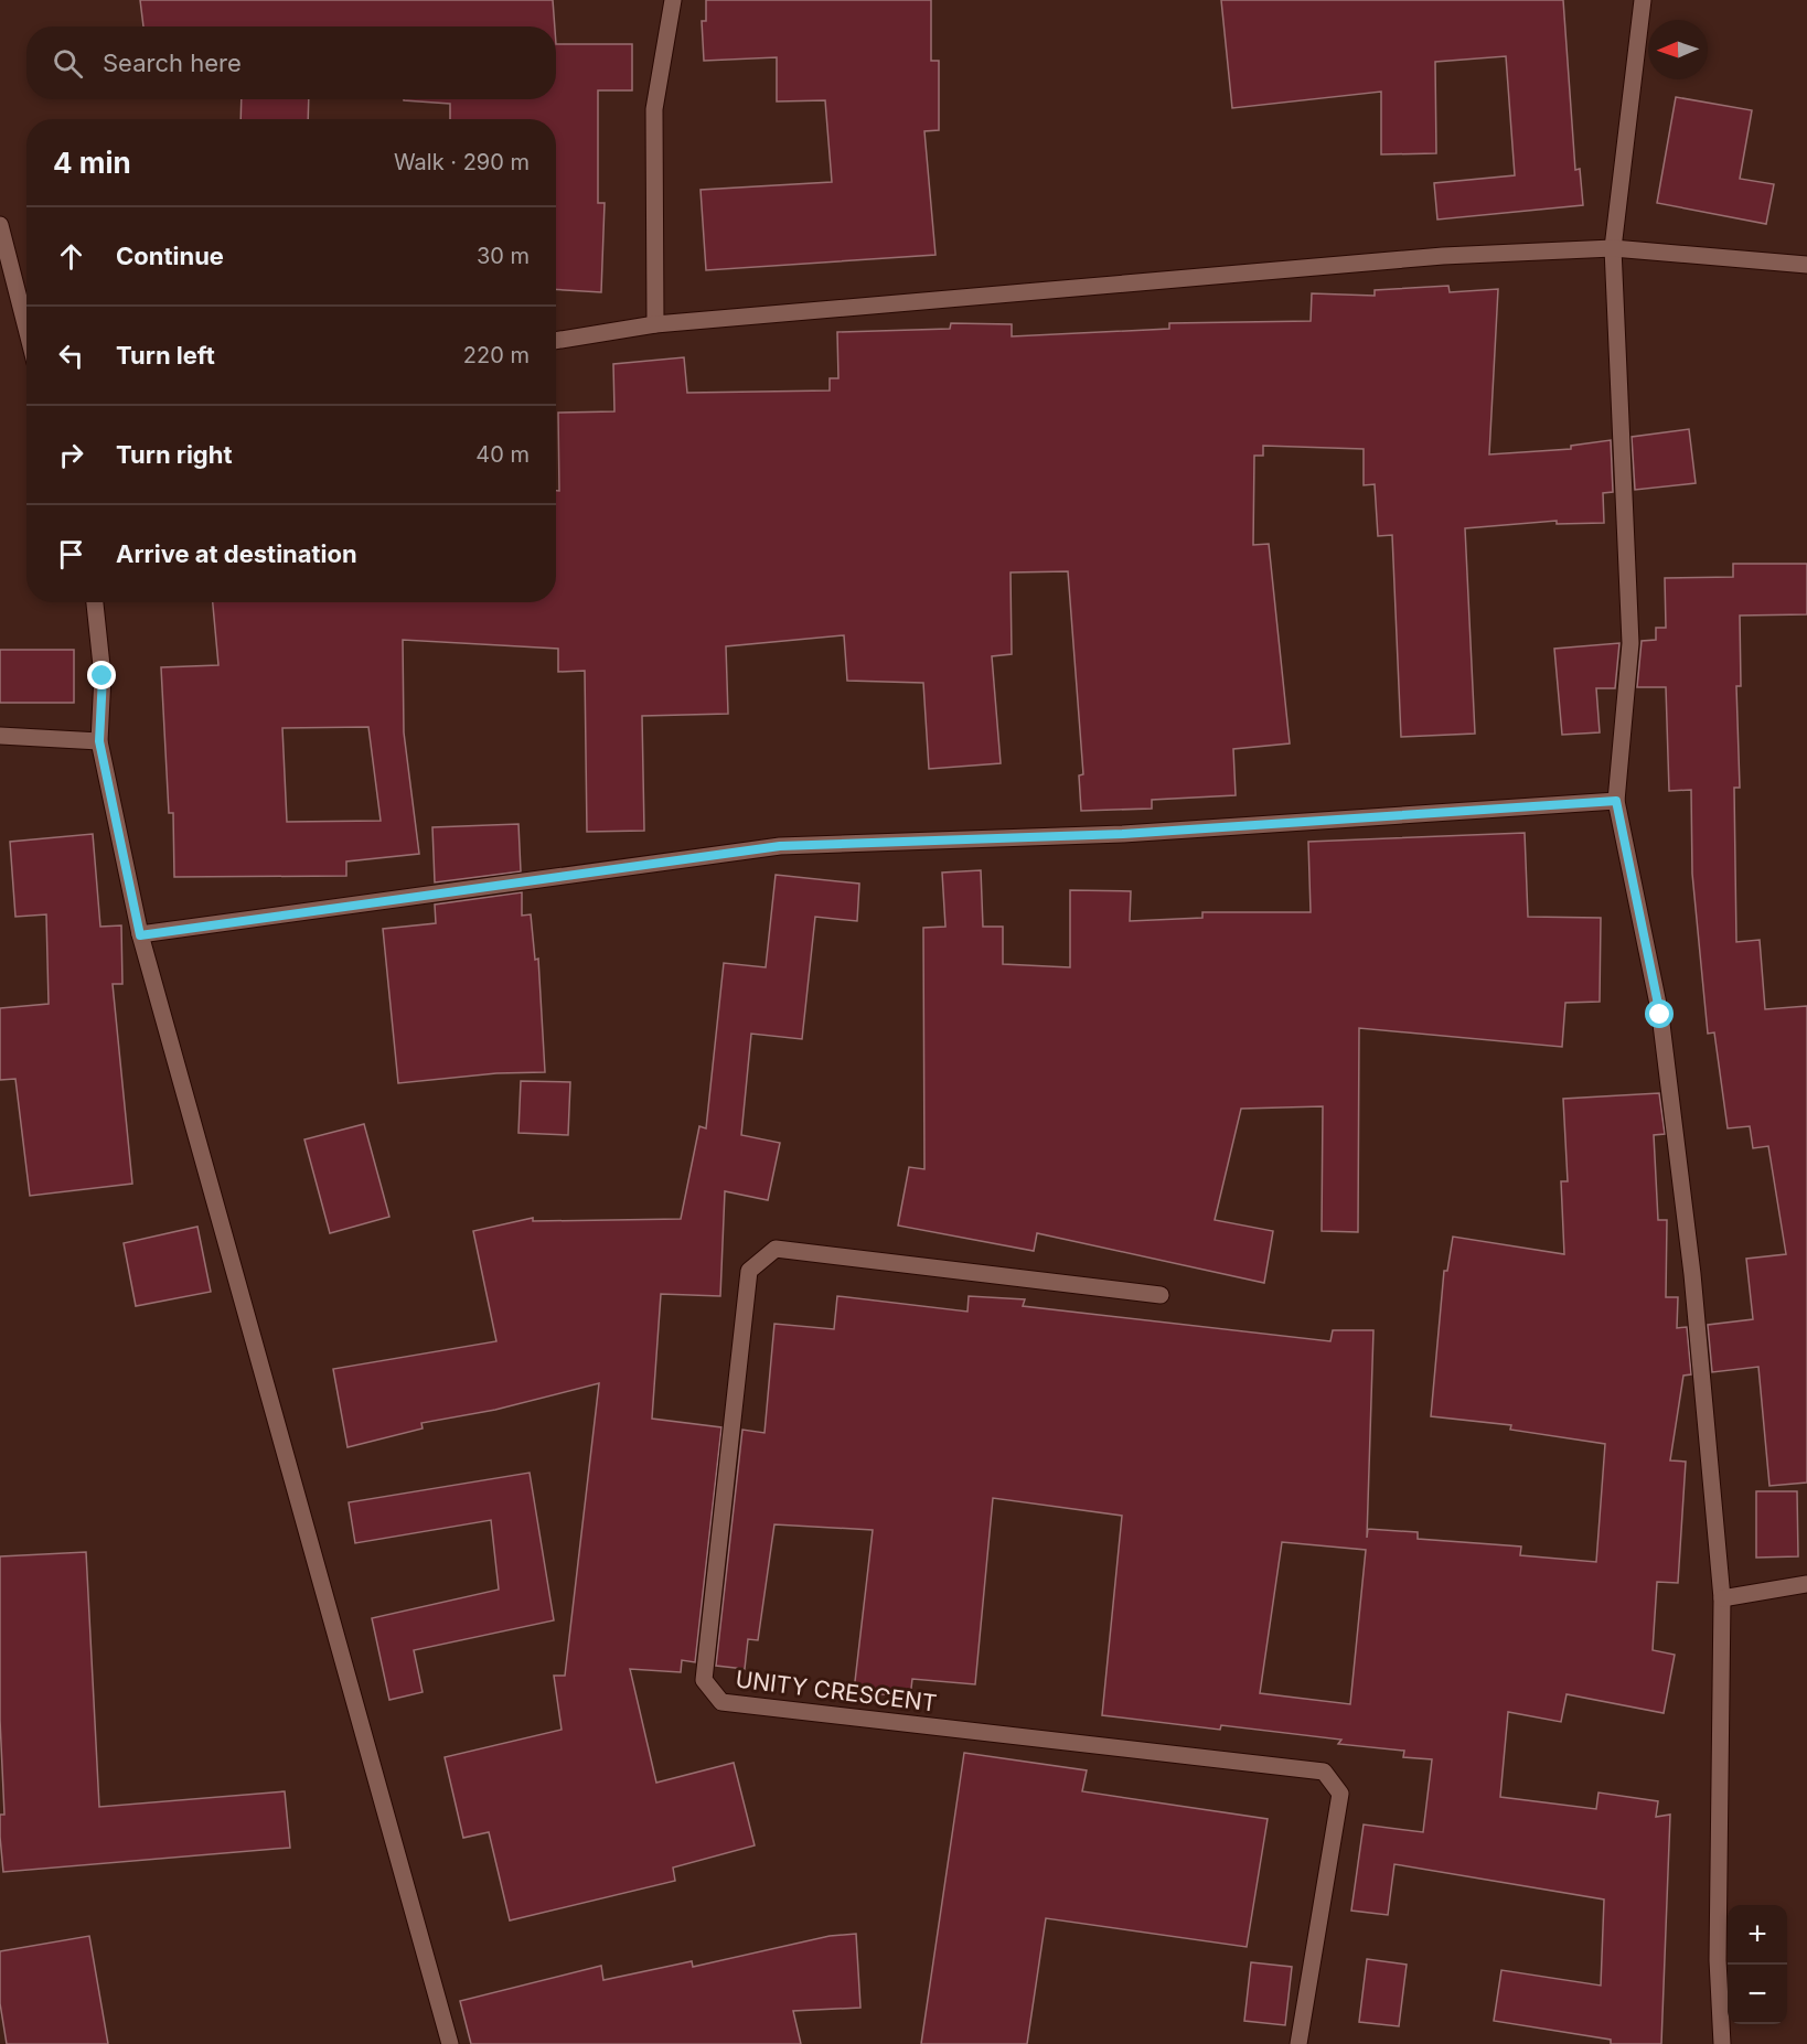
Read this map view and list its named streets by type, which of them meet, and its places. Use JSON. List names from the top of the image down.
{
  "streets": {
    "street": ["UNITY CRESCENT"]
  },
  "north": "left",
  "page": {
    "search": "Search here",
    "heading": ["4 min", "Walk · 290 m"],
    "list": [
      ["Continue", "30 m"],
      ["Turn left", "220 m"],
      ["Turn right", "40 m"],
      "Arrive at destination"
    ],
    "map_buttons": ["+", "−"]
  }
}
